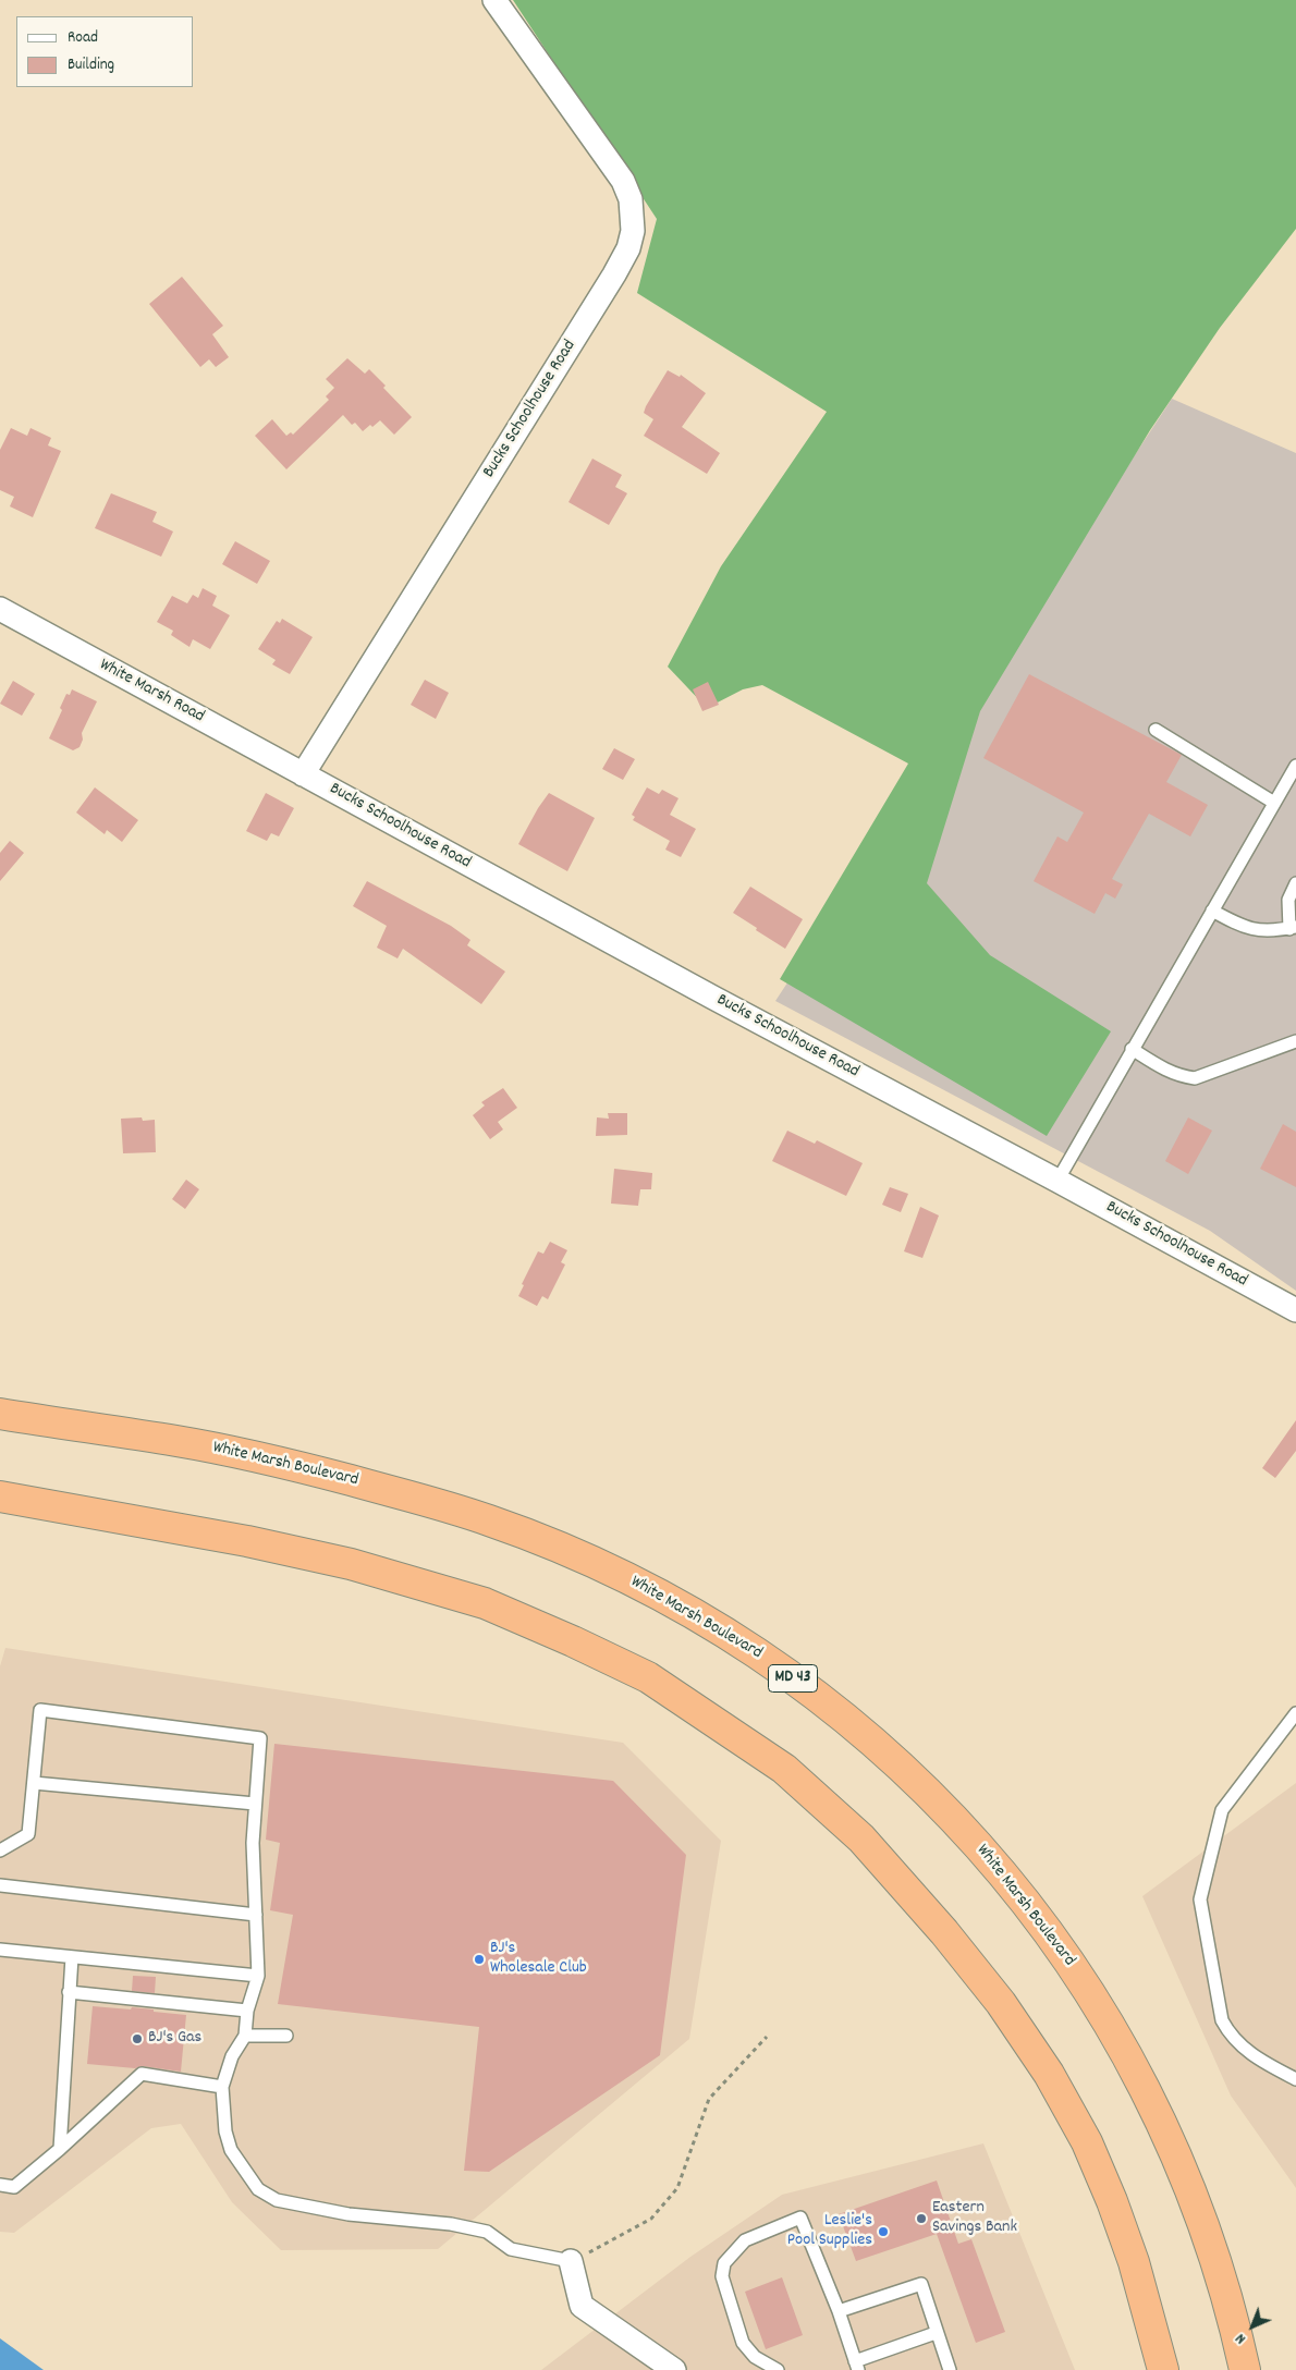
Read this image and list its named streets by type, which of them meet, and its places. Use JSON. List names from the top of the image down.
{
  "streets": {
    "highway": ["White Marsh Boulevard", "MD 43"],
    "street": ["Bucks Schoolhouse Road", "White Marsh Road"]
  },
  "crossings": [
    ["Bucks Schoolhouse Road", "White Marsh Road"]
  ],
  "places": [
    "BJ's Wholesale Club",
    "BJ's Gas",
    "Eastern Savings Bank",
    "Leslie's Pool Supplies"
  ],
  "legend": ["Road", "Building"],
  "north": "bottom left"
}
